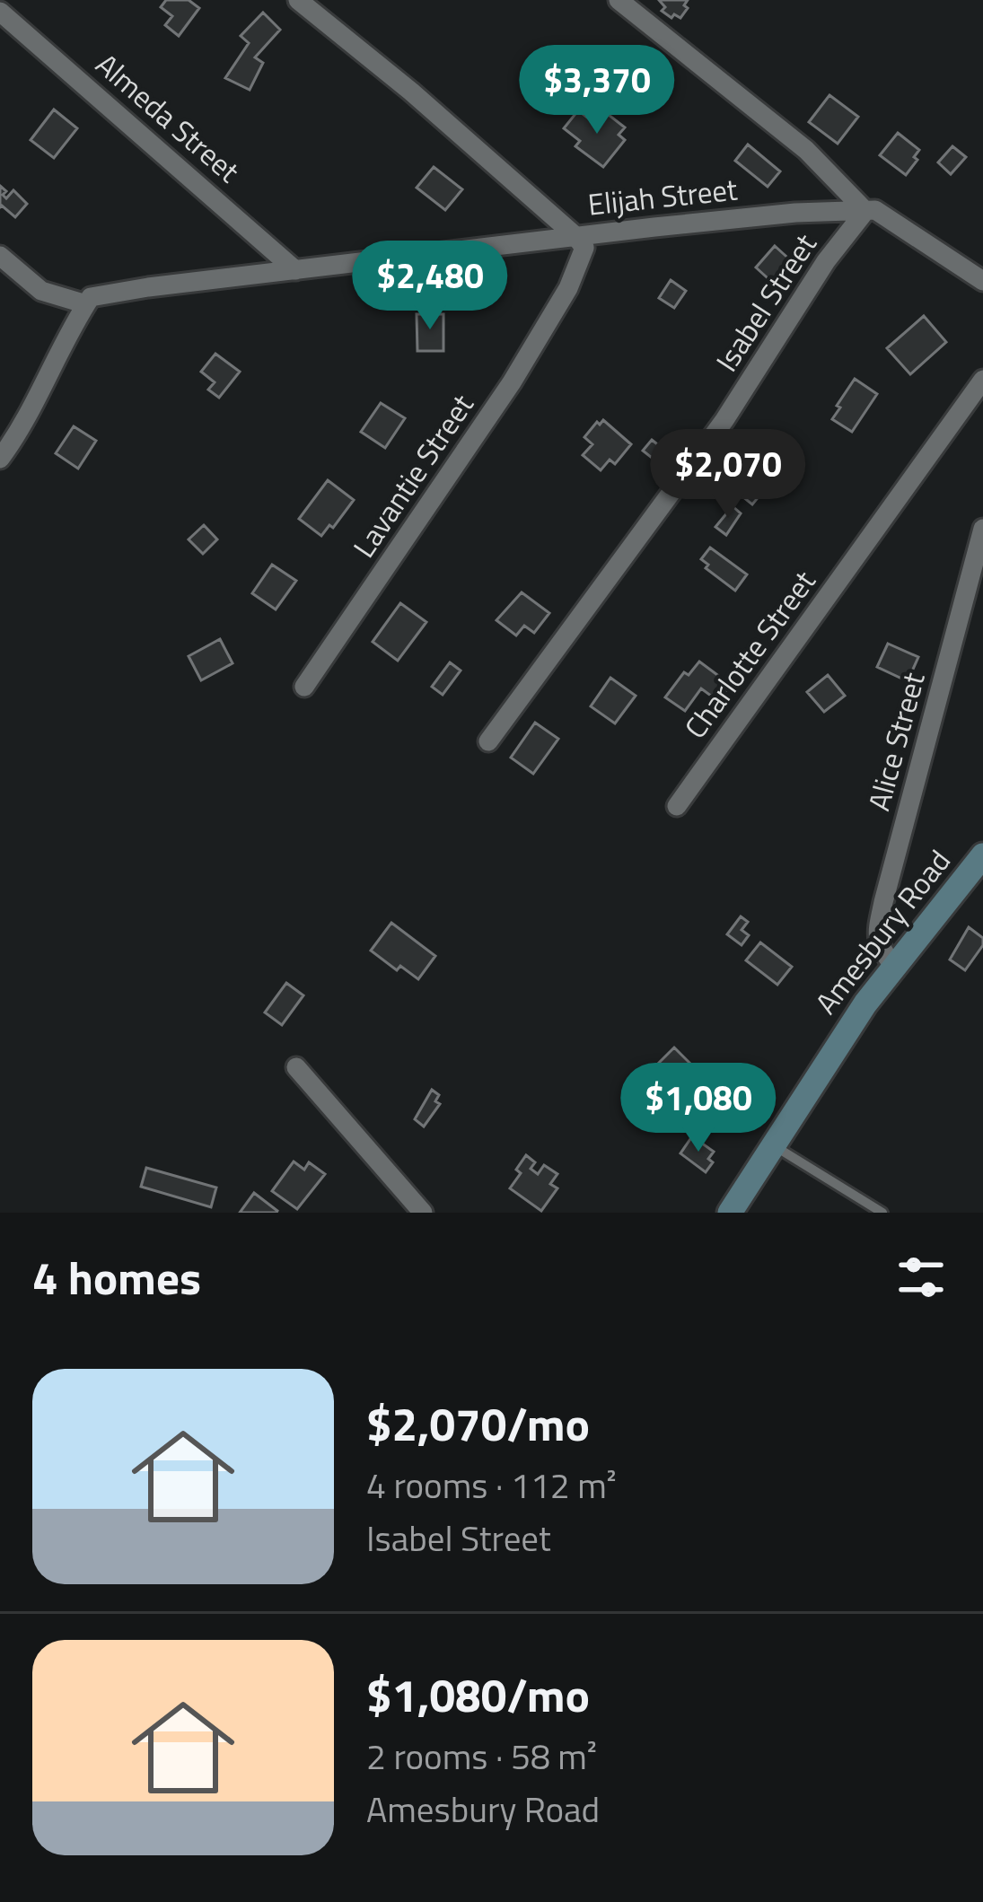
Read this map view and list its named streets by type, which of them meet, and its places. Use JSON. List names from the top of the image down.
{
  "streets": {
    "main road": ["Amesbury Road"],
    "street": [
      "Almeda Street",
      "Elijah Street",
      "Isabel Street",
      "Lavantie Street",
      "Charlotte Street",
      "Alice Street"
    ]
  },
  "crossings": [
    ["Almeda Street", "Elijah Street"],
    ["Elijah Street", "Isabel Street"],
    ["Elijah Street", "Lavantie Street"],
    ["Alice Street", "Amesbury Road"]
  ],
  "page": {
    "price": [
      "$3,370",
      "$2,480",
      "$2,070",
      "$1,080"
    ],
    "heading": "4 homes",
    "list": [
      {
        "name": "$2,070/mo",
        "note": "4 rooms · 112 m² · Isabel Street"
      },
      {
        "name": "$1,080/mo",
        "note": "2 rooms · 58 m² · Amesbury Road"
      }
    ]
  }
}
